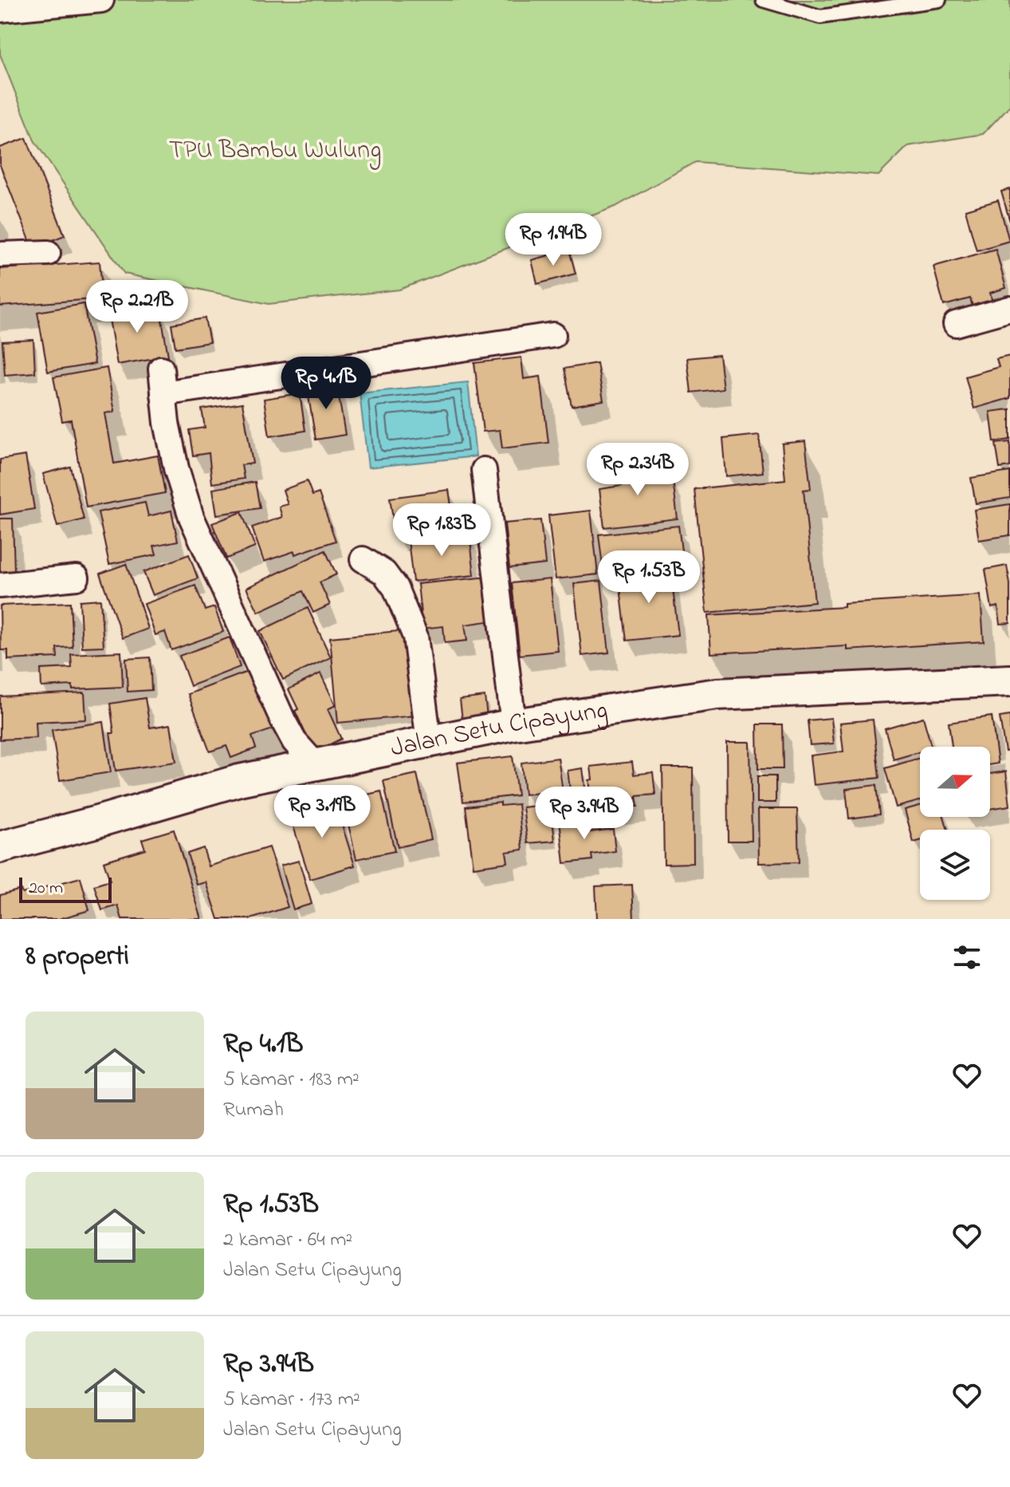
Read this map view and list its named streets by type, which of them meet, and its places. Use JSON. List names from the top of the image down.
{
  "streets": {
    "street": ["Jalan Setu Cipayung"]
  },
  "parks": ["TPU Bambu Wulung"],
  "scale_bar": "20 m",
  "north": "right",
  "page": {
    "price": [
      "Rp 1.94B",
      "Rp 2.21B",
      "Rp 4.1B",
      "Rp 2.34B",
      "Rp 1.83B",
      "Rp 1.53B",
      "Rp 3.19B",
      "Rp 3.94B"
    ],
    "scale": "20 m",
    "heading": "8 properti",
    "list": [
      {
        "name": "Rp 4.1B",
        "note": "5 kamar · 183 m² · Rumah"
      },
      {
        "name": "Rp 1.53B",
        "note": "2 kamar · 64 m² · Jalan Setu Cipayung"
      },
      {
        "name": "Rp 3.94B",
        "note": "5 kamar · 173 m² · Jalan Setu Cipayung"
      }
    ]
  }
}
